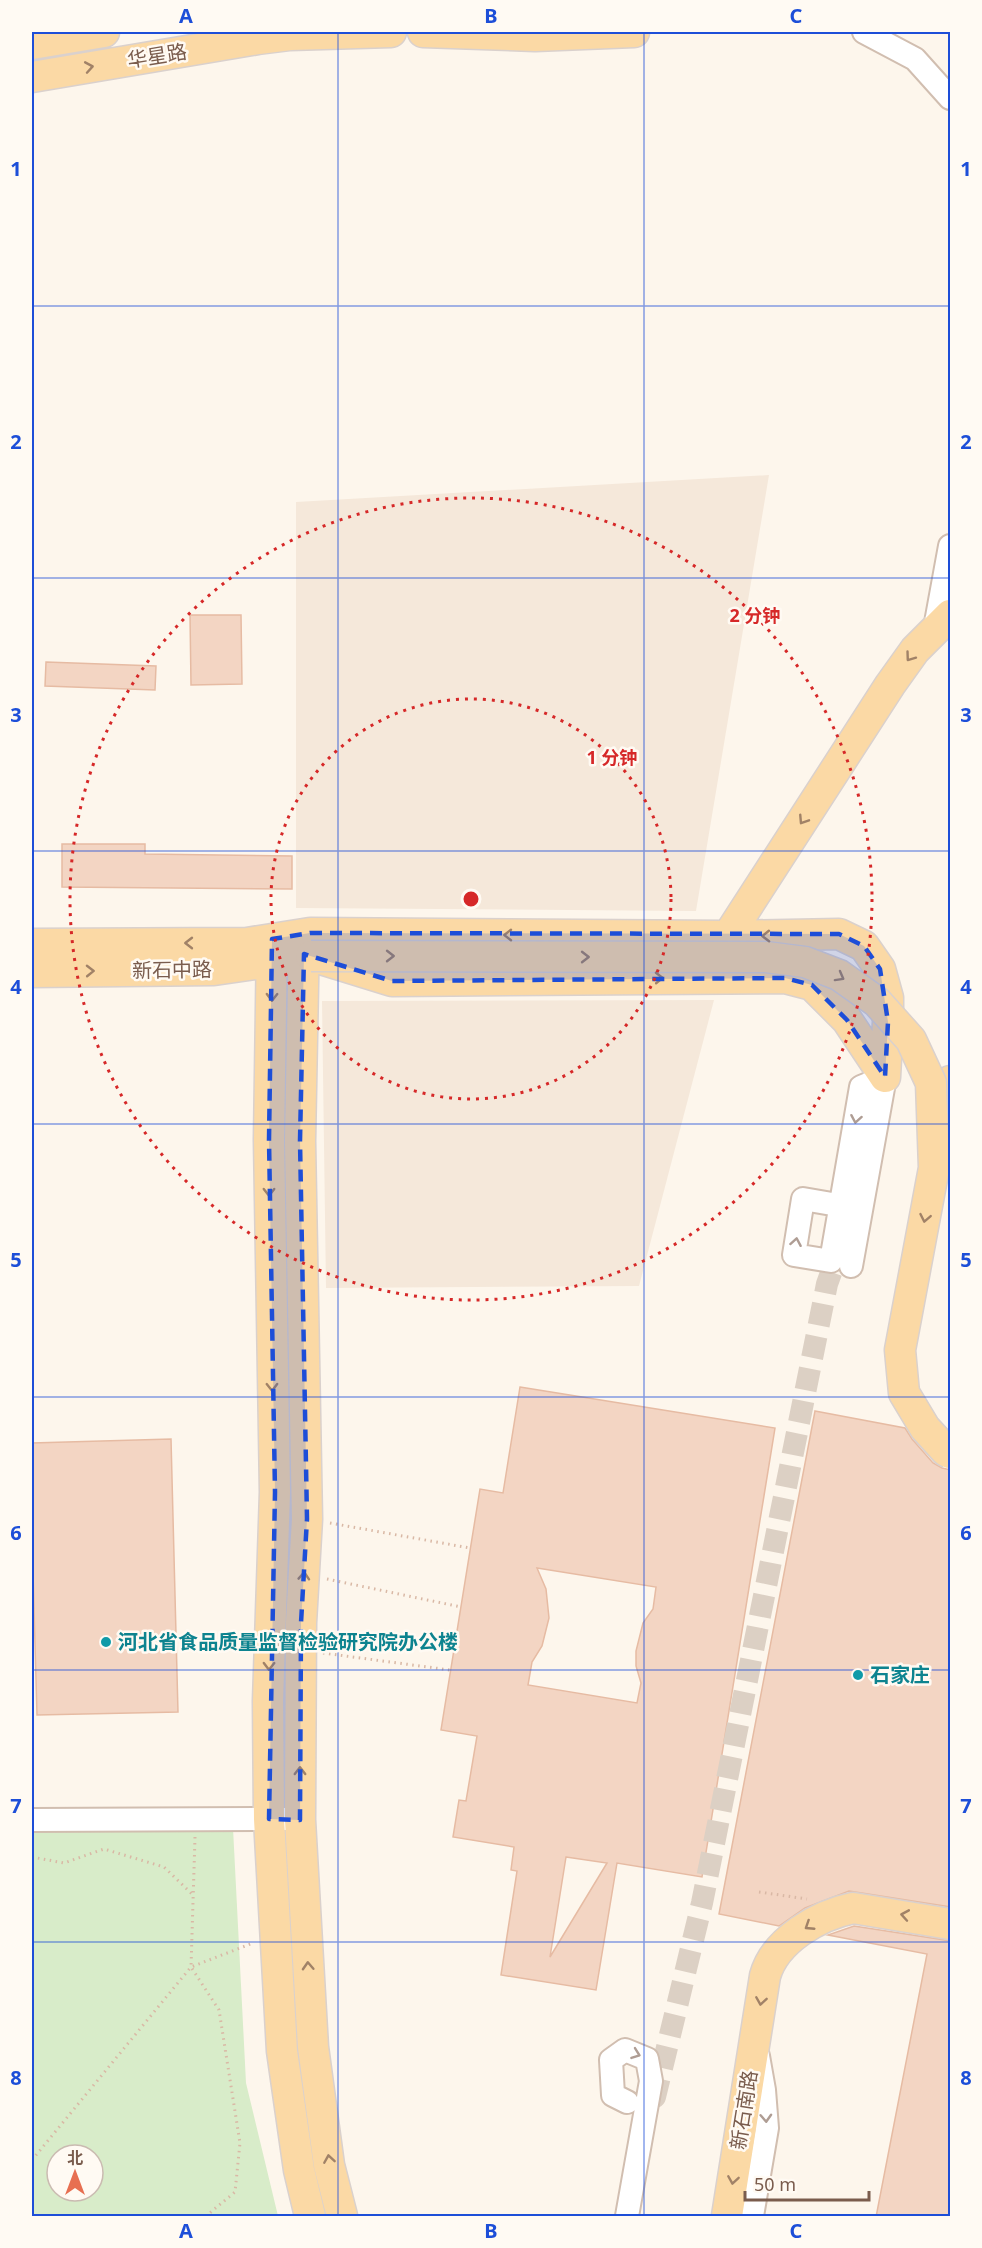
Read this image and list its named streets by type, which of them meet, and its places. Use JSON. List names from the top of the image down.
{
  "streets": {
    "main road": ["华星路", "新石中路", "新石南路"]
  },
  "one_way": ["华星路", "新石南路"],
  "places": ["河北省食品质量监督检验研究院办公楼", "石家庄"],
  "scale_bar": "50 m",
  "north": "top",
  "grid": {
    "columns": ["A", "B", "C"],
    "rows": [
      "1",
      "2",
      "3",
      "4",
      "5",
      "6",
      "7",
      "8"
    ]
  },
  "rings": ["2 分钟", "1 分钟"]
}
